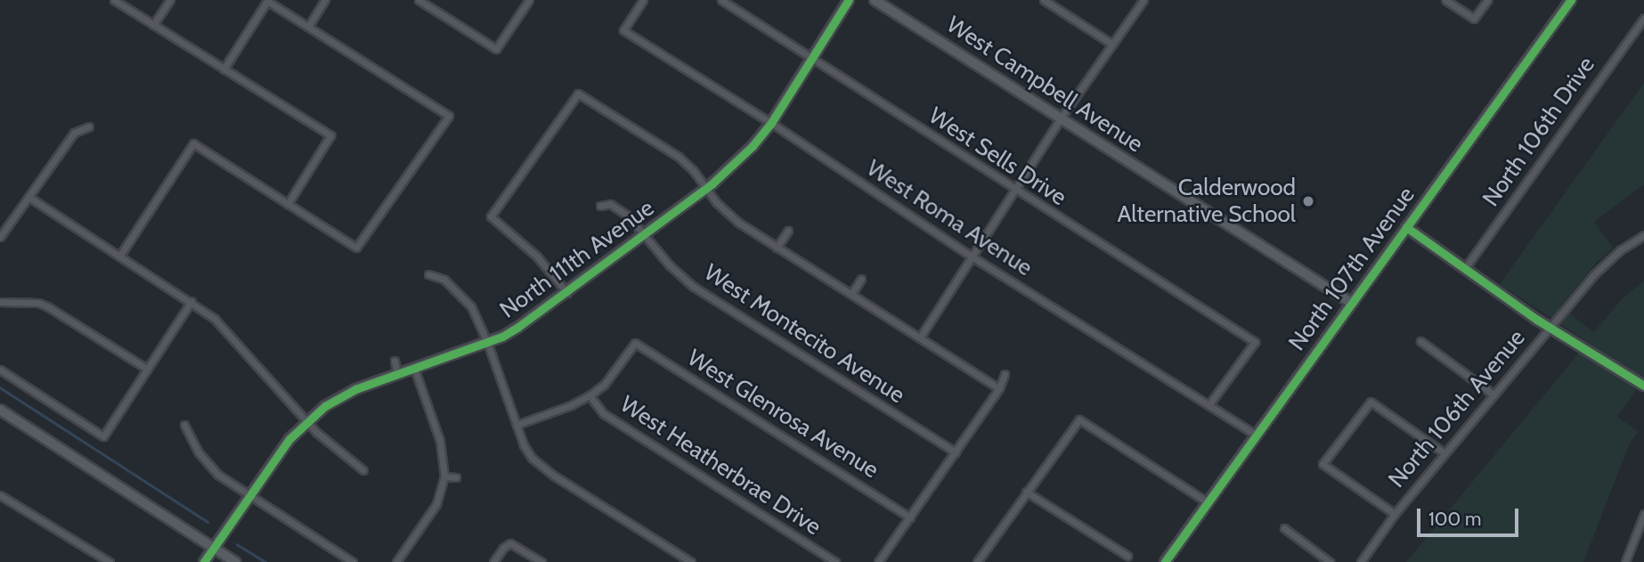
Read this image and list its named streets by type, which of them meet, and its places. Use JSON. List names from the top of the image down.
{
  "streets": {
    "street": [
      "West Campbell Avenue",
      "North 106th Drive",
      "West Sells Drive",
      "West Roma Avenue",
      "North 111th Avenue",
      "North 107th Avenue",
      "West Montecito Avenue",
      "North 106th Avenue",
      "West Glenrosa Avenue",
      "West Heatherbrae Drive"
    ]
  },
  "crossings": [
    ["West Campbell Avenue", "North 107th Avenue"],
    ["West Sells Drive", "West Roma Avenue"],
    ["West Sells Drive", "North 111th Avenue"],
    ["West Roma Avenue", "North 111th Avenue"],
    ["West Roma Avenue", "North 107th Avenue"],
    ["North 111th Avenue", "West Montecito Avenue"],
    ["West Glenrosa Avenue", "West Heatherbrae Drive"]
  ],
  "places": ["Calderwood Alternative School"],
  "scale_bar": "100 m"
}
